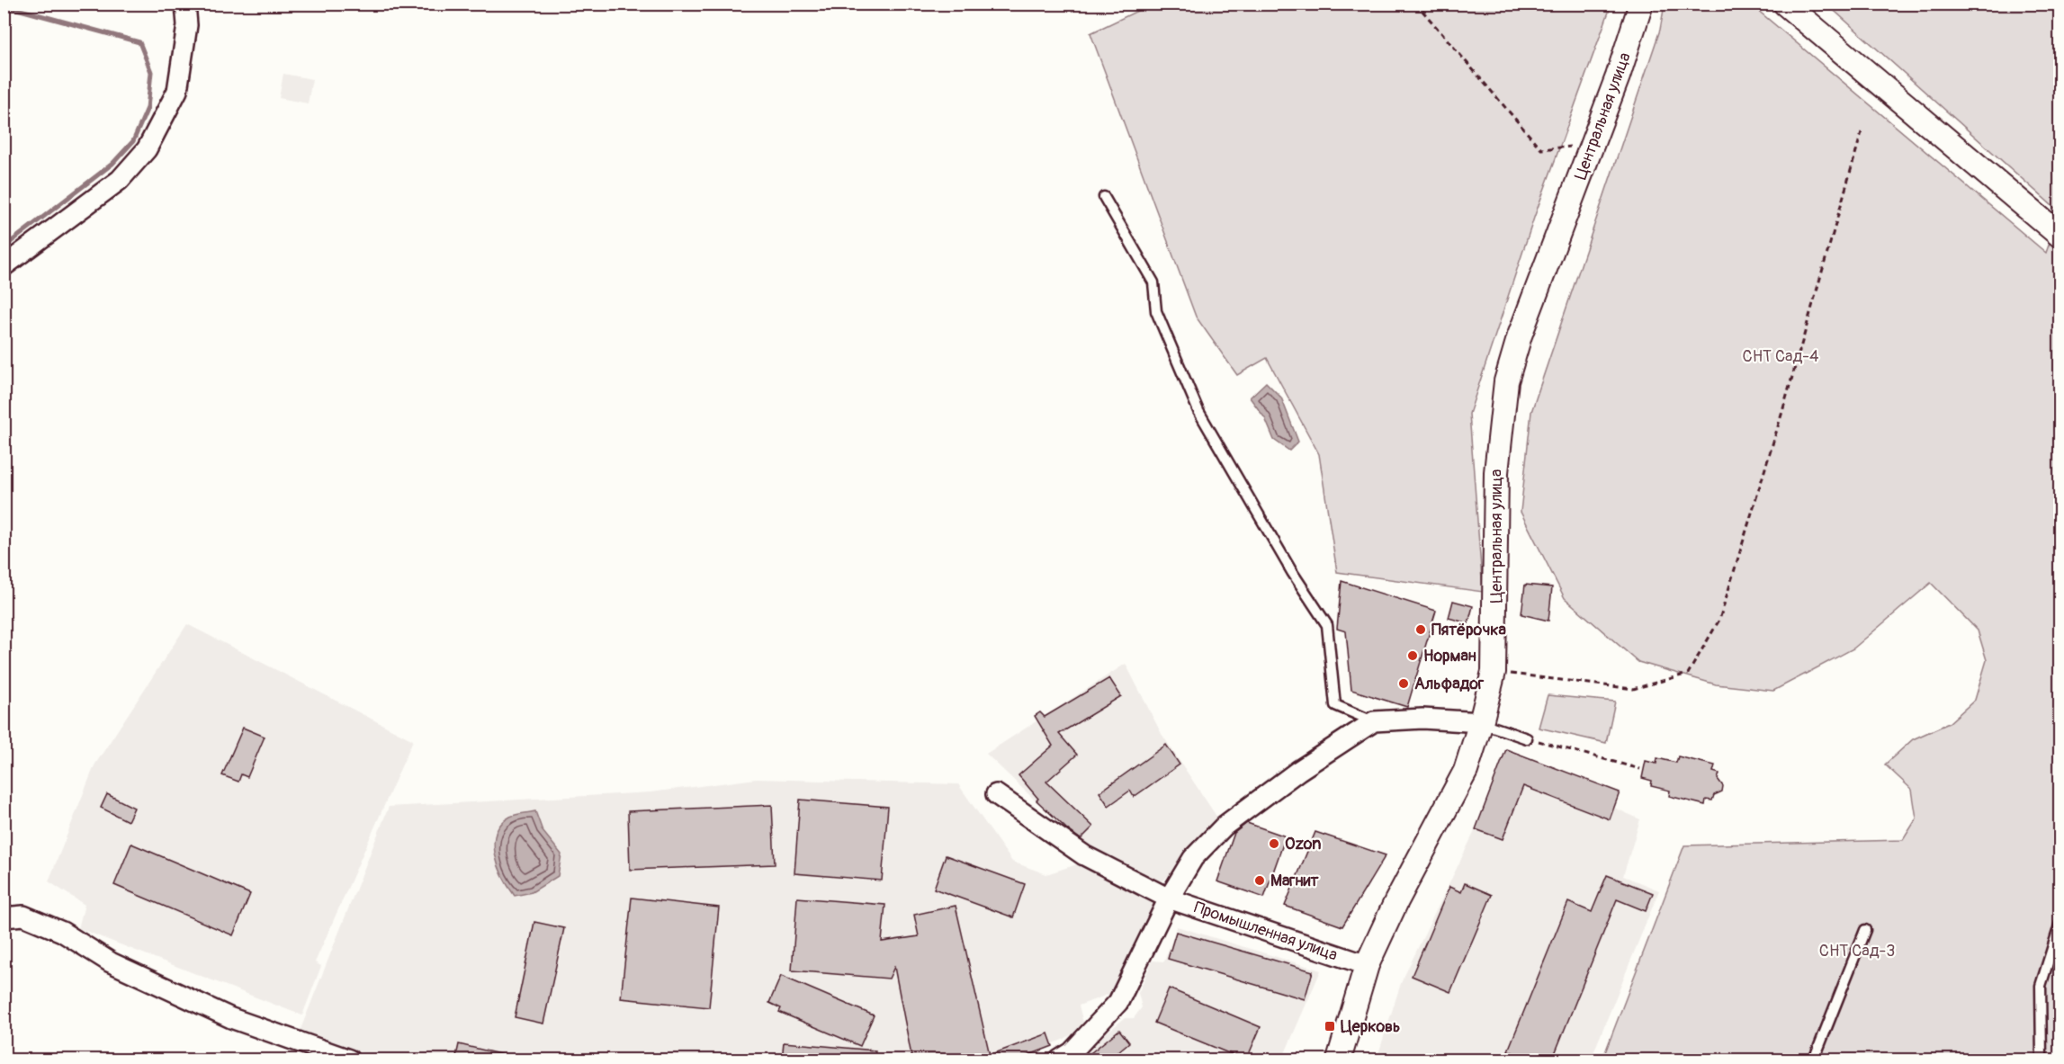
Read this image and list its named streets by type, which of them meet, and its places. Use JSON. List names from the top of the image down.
{
  "streets": {
    "street": ["Центральная улица", "Промышленная улица"]
  },
  "crossings": [
    ["Центральная улица", "Промышленная улица"]
  ],
  "parks": ["СНТ Сад-4", "СНТ Сад-3"],
  "places": {
    "other": [
      "Пятёрочка",
      "Норман",
      "Альфадог",
      "Ozon",
      "Магнит"
    ],
    "transit": ["Церковь"]
  }
}
